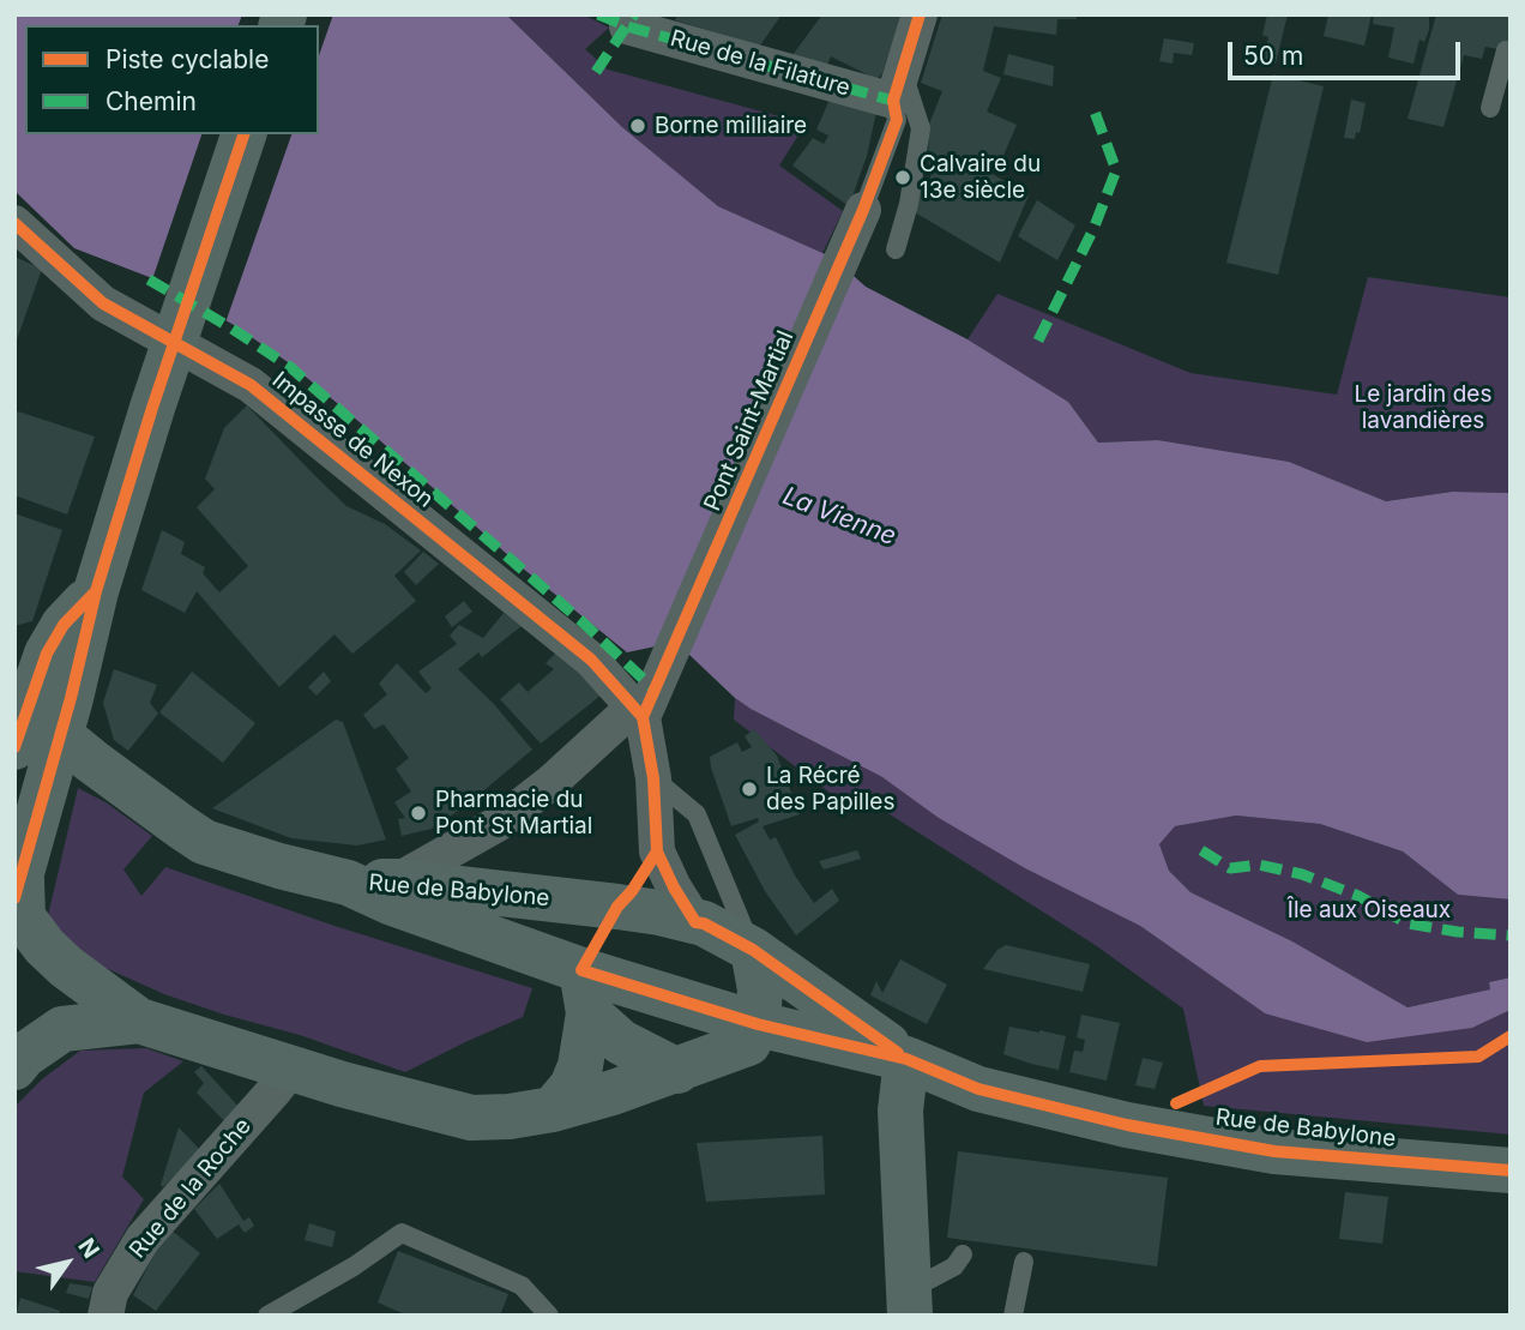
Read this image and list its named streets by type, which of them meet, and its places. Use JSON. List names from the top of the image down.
{
  "streets": {
    "street": [
      "Rue de la Filature",
      "Pont Saint-Martial",
      "Impasse de Nexon",
      "Rue de Babylone",
      "Rue de la Roche"
    ]
  },
  "crossings": [
    ["Pont Saint-Martial", "Impasse de Nexon"]
  ],
  "water": ["La Vienne"],
  "parks": ["Le jardin des lavandières", "Île aux Oiseaux"],
  "places": [
    "Borne milliaire",
    "Calvaire du 13e siècle",
    "La Récré des Papilles",
    "Pharmacie du Pont St Martial"
  ],
  "legend": ["Piste cyclable", "Chemin"],
  "scale_bar": "50 m",
  "north": "top right"
}
